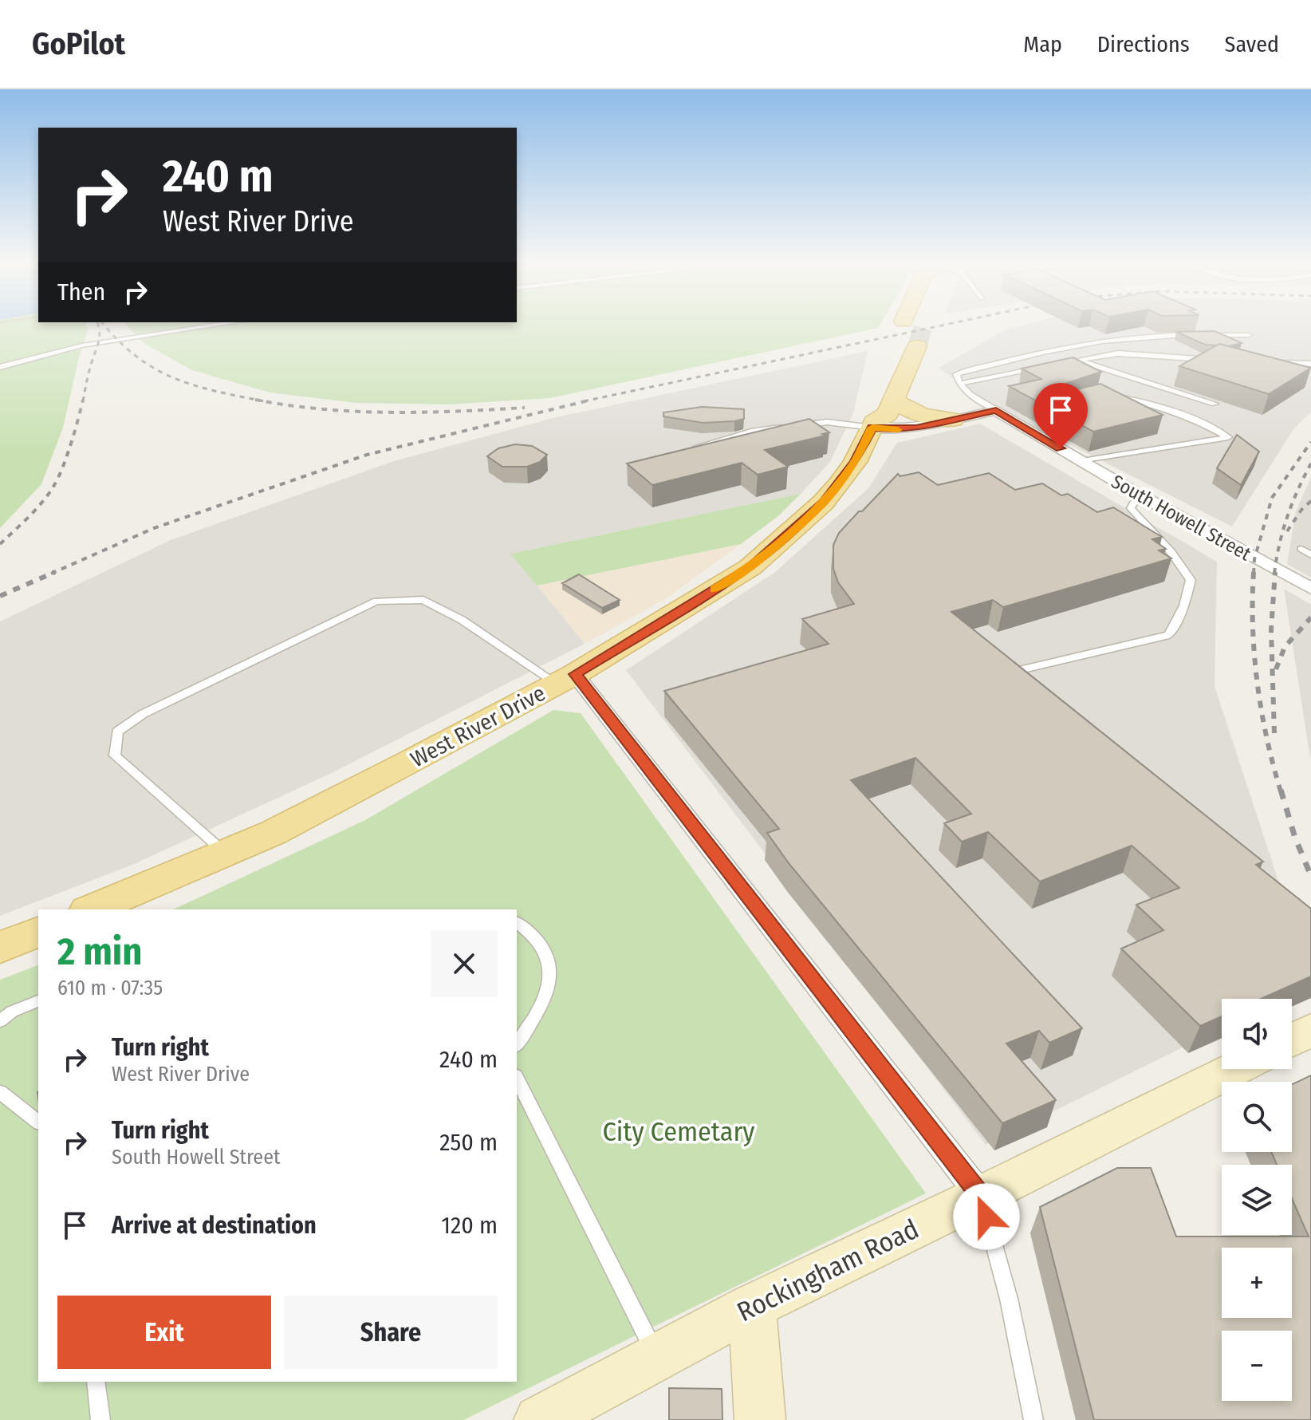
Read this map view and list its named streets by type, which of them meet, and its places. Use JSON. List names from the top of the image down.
{
  "streets": {
    "main road": ["West River Drive"],
    "street": ["South Howell Street", "Rockingham Road"]
  },
  "parks": ["City Cemetary"],
  "page": {
    "header": "GoPilot",
    "nav": ["Map", "Directions", "Saved"],
    "turn": ["240 m", "West River Drive"],
    "then": "Then",
    "heading": ["2 min", "610 m · 07:35"],
    "map_buttons": ["+", "−"],
    "list": [
      {
        "name": "Turn right",
        "note": "West River Drive",
        "value": "240 m"
      },
      {
        "name": "Turn right",
        "note": "South Howell Street",
        "value": "250 m"
      },
      {
        "name": "Arrive at destination",
        "value": "120 m"
      }
    ],
    "buttons": ["Exit", "Share"]
  }
}
